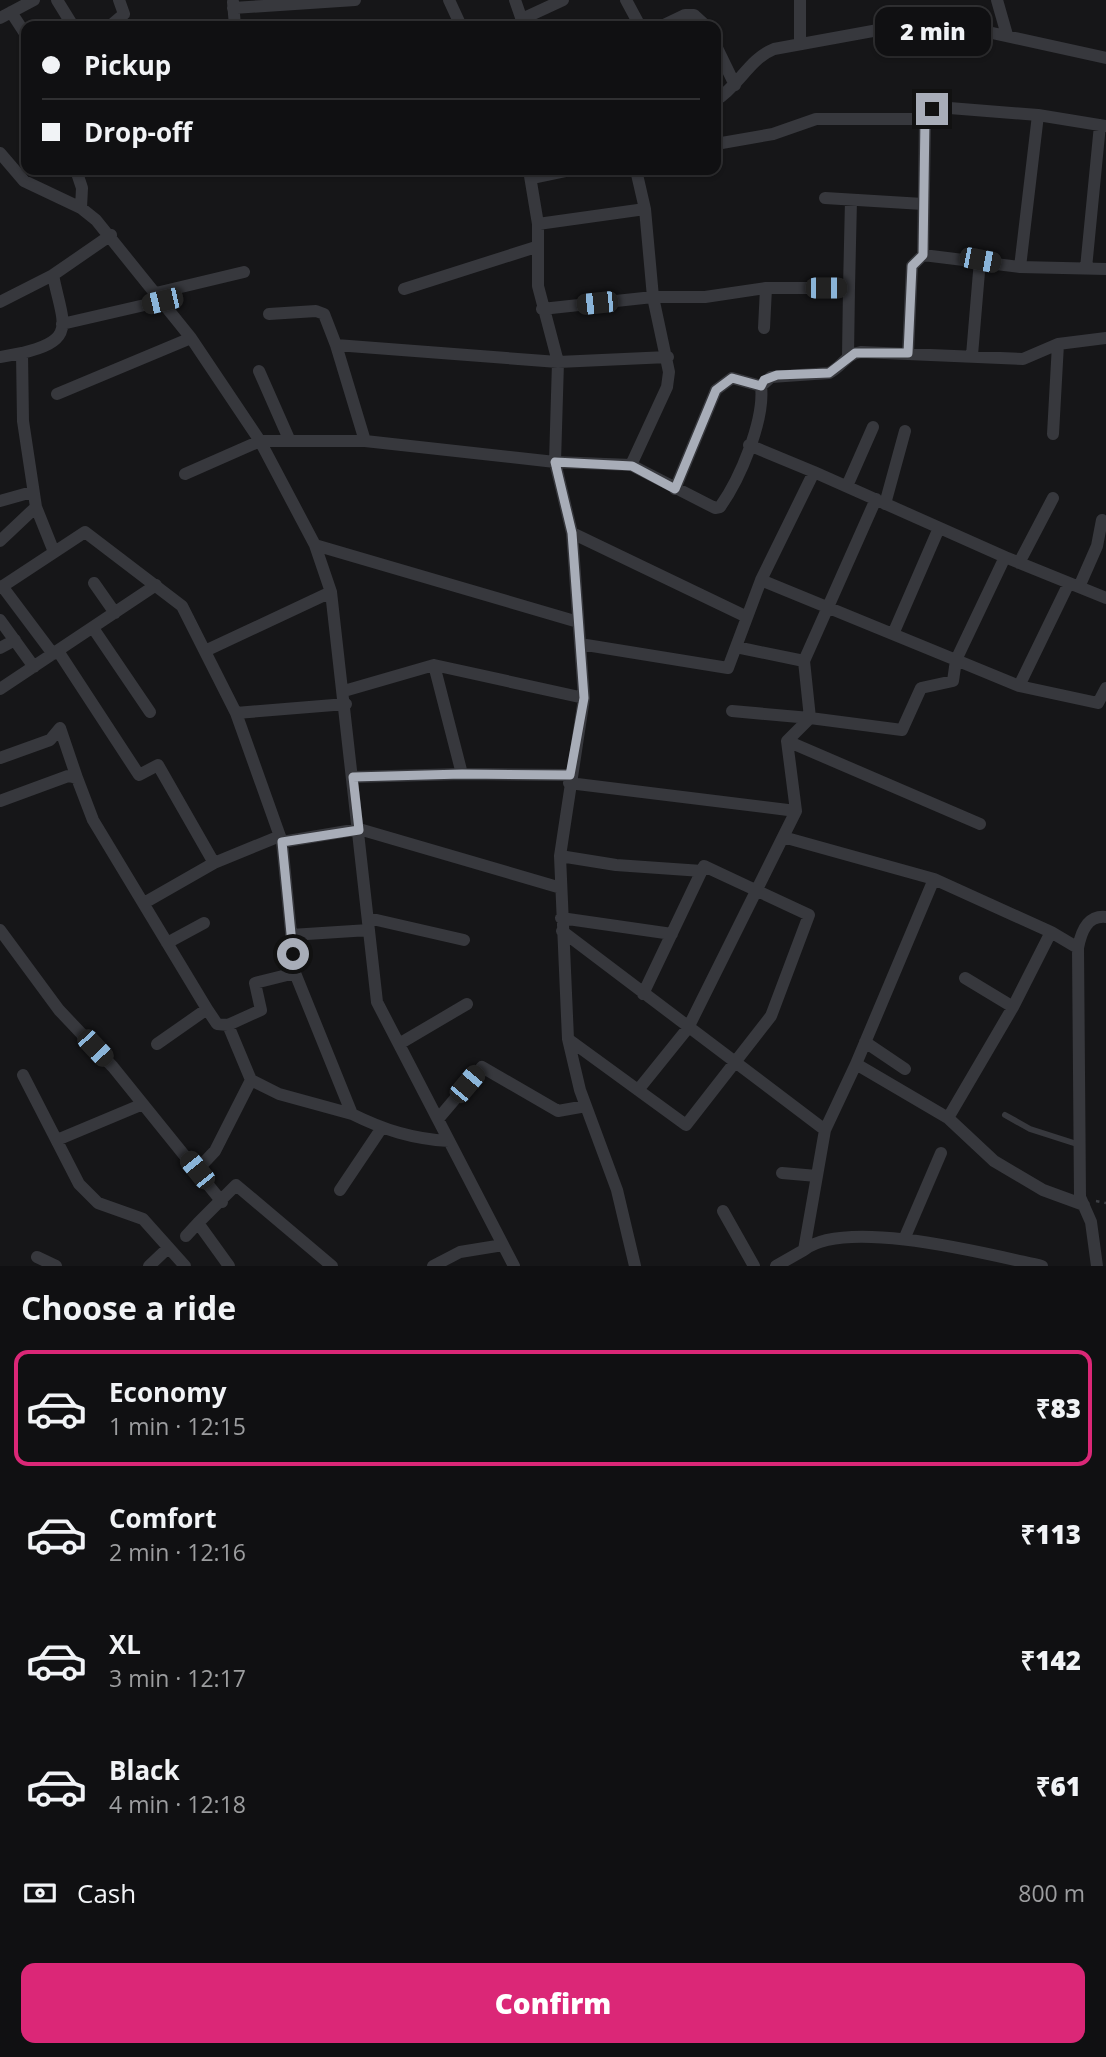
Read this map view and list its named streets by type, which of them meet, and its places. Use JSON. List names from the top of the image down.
{
  "page": {
    "bubble": "2 min",
    "banner": ["Pickup", "Drop-off"],
    "heading": "Choose a ride",
    "list": [
      {
        "name": "Economy",
        "note": "1 min · 12:15",
        "value": "₹83"
      },
      {
        "name": "Comfort",
        "note": "2 min · 12:16",
        "value": "₹113"
      },
      {
        "name": "XL",
        "note": "3 min · 12:17",
        "value": "₹142"
      },
      {
        "name": "Black",
        "note": "4 min · 12:18",
        "value": "₹61"
      }
    ],
    "pay": ["Cash", "800 m"],
    "buttons": "Confirm"
  }
}
